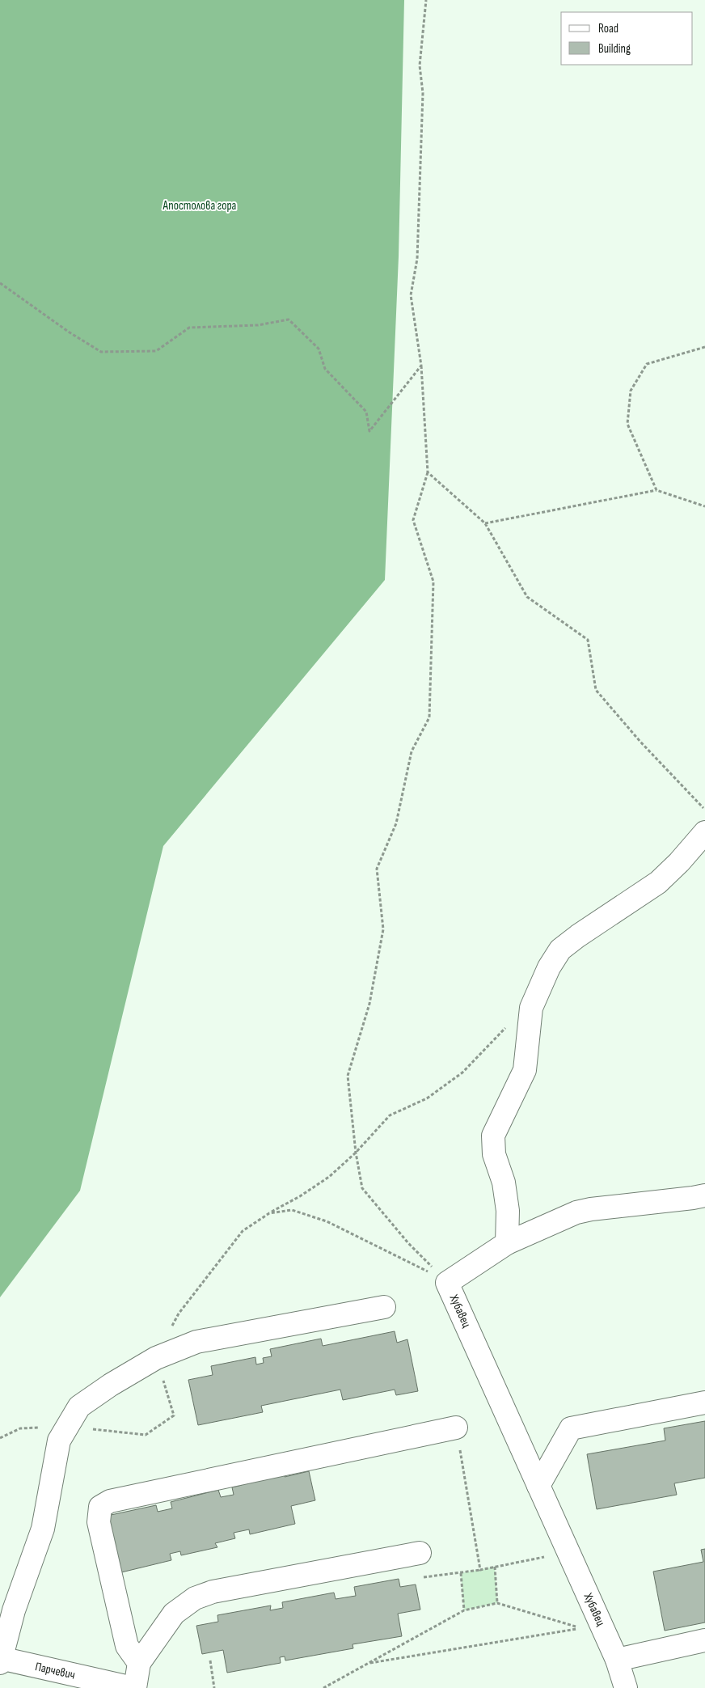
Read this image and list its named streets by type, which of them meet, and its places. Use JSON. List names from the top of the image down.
{
  "streets": {
    "street": ["Хубавец", "Парчевич"]
  },
  "parks": ["Апостолова гора"],
  "legend": ["Road", "Building"]
}
